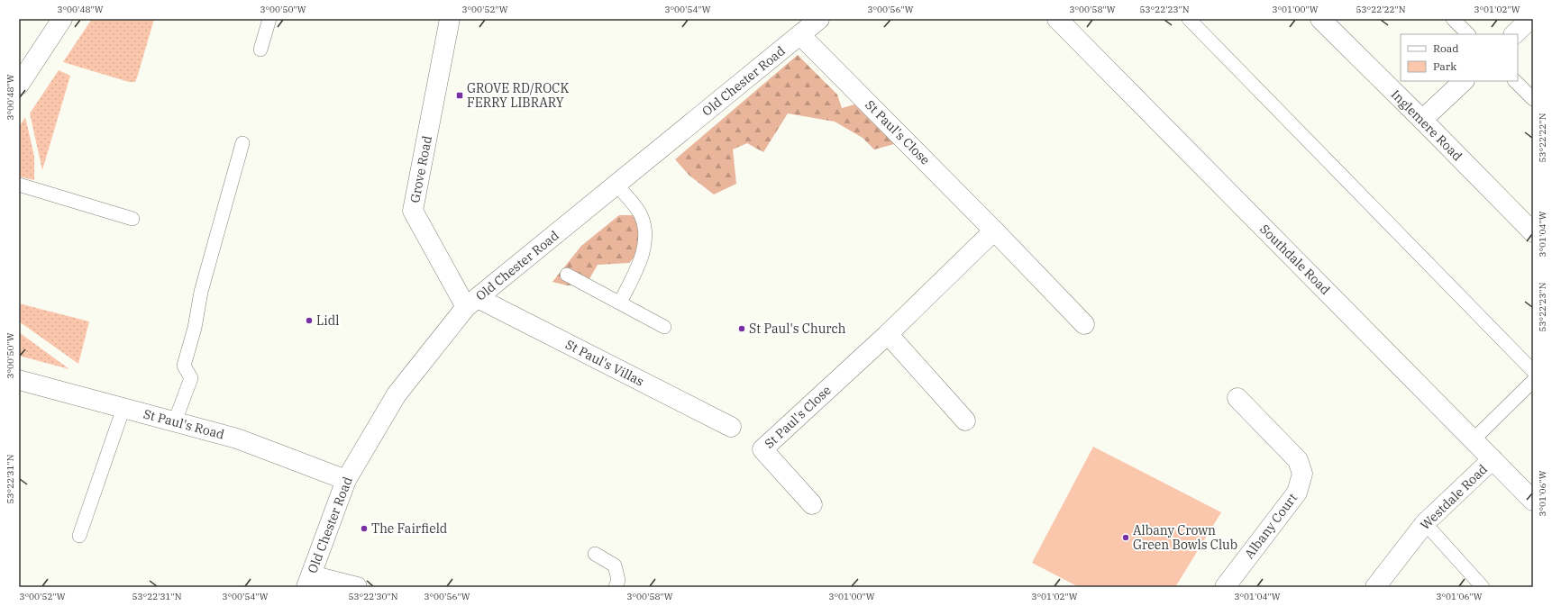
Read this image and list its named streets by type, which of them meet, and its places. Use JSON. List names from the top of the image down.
{
  "streets": {
    "street": [
      "Old Chester Road",
      "Inglemere Road",
      "St Paul's Close",
      "Grove Road",
      "Southdale Road",
      "St Paul's Villas",
      "St Paul's Road",
      "Westdale Road",
      "Albany Court"
    ]
  },
  "crossings": [
    ["Old Chester Road", "St Paul's Close"],
    ["Old Chester Road", "Grove Road"],
    ["Old Chester Road", "St Paul's Villas"],
    ["Old Chester Road", "St Paul's Road"],
    ["Grove Road", "St Paul's Villas"],
    ["Southdale Road", "Westdale Road"]
  ],
  "places": {
    "transit": ["GROVE RD/ROCK FERRY LIBRARY"],
    "other": [
      "Lidl",
      "St Paul's Church",
      "The Fairfield",
      "Albany Crown Green Bowls Club"
    ]
  },
  "legend": ["Road", "Park"],
  "coordinates": [
    "3°00'48\"W",
    "3°00'50\"W",
    "3°00'52\"W",
    "3°00'54\"W",
    "3°00'56\"W",
    "3°00'58\"W",
    "53°22'23\"N",
    "3°01'00\"W",
    "53°22'22\"N",
    "3°01'02\"W",
    "3°01'04\"W",
    "53°22'31\"N",
    "3°01'06\"W",
    "53°22'30\"N"
  ]
}
